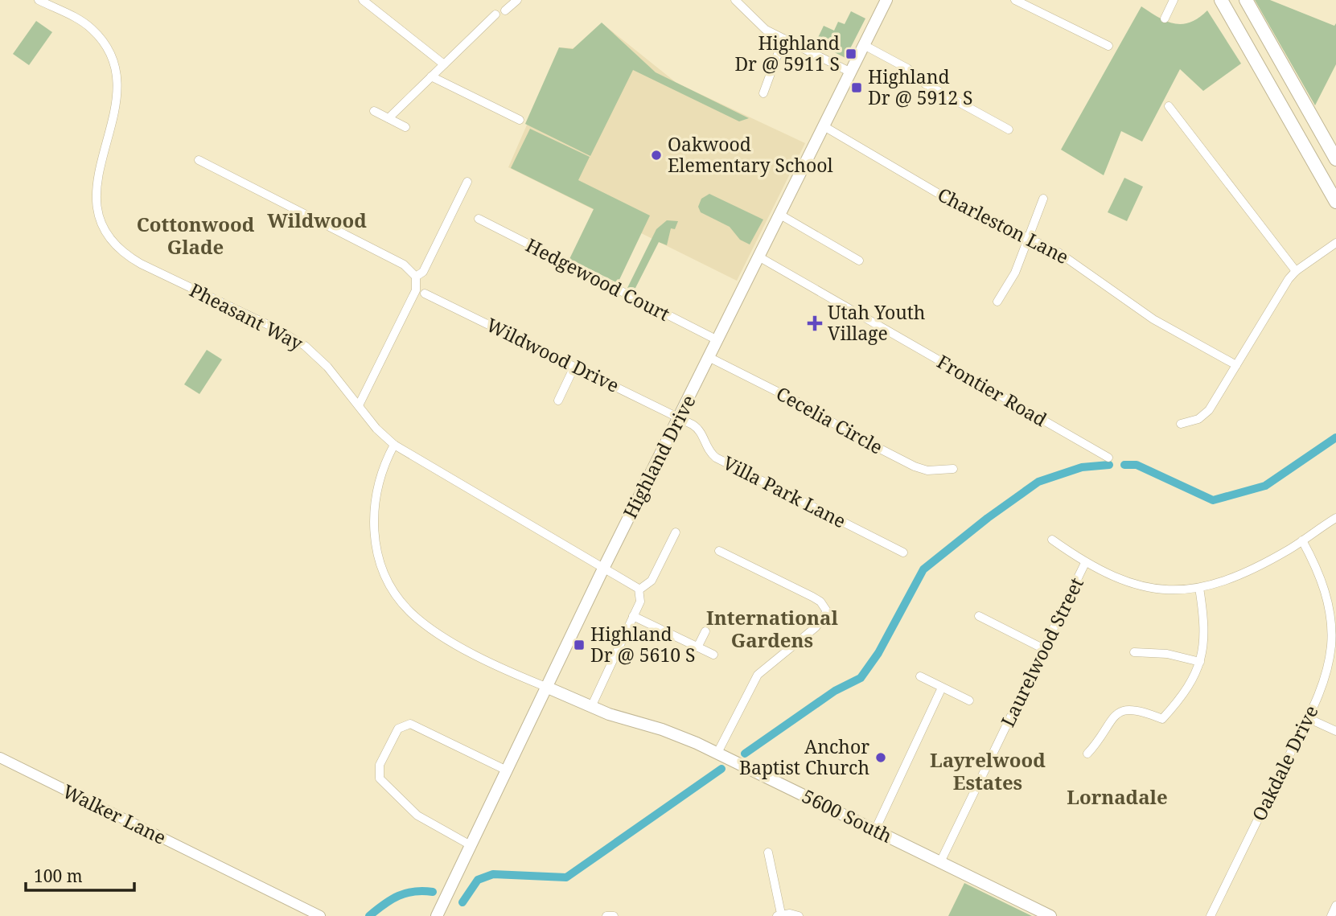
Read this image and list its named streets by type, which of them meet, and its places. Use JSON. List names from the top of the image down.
{
  "streets": {
    "main road": ["Highland Drive", "5600 South"],
    "street": [
      "Charleston Lane",
      "Hedgewood Court",
      "Pheasant Way",
      "Wildwood Drive",
      "Frontier Road",
      "Cecelia Circle",
      "Villa Park Lane",
      "Laurelwood Street",
      "Oakdale Drive",
      "Walker Lane"
    ]
  },
  "crossings": [
    ["Charleston Lane", "Highland Drive"],
    ["Hedgewood Court", "Highland Drive"],
    ["Pheasant Way", "Highland Drive"],
    ["Wildwood Drive", "Highland Drive"],
    ["Wildwood Drive", "Villa Park Lane"],
    ["Frontier Road", "Highland Drive"],
    ["Cecelia Circle", "Highland Drive"],
    ["Highland Drive", "Villa Park Lane"],
    ["Highland Drive", "5600 South"],
    ["Laurelwood Street", "5600 South"]
  ],
  "districts": [
    "Wildwood",
    "Cottonwood Glade",
    "International Gardens",
    "Layrelwood Estates",
    "Lornadale"
  ],
  "places": {
    "transit": ["Highland Dr @ 5911 S", "Highland Dr @ 5912 S", "Highland Dr @ 5610 S"],
    "other": ["Oakwood Elementary School", "Anchor Baptist Church"],
    "health": ["Utah Youth Village"]
  },
  "scale_bar": "100 m"
}
